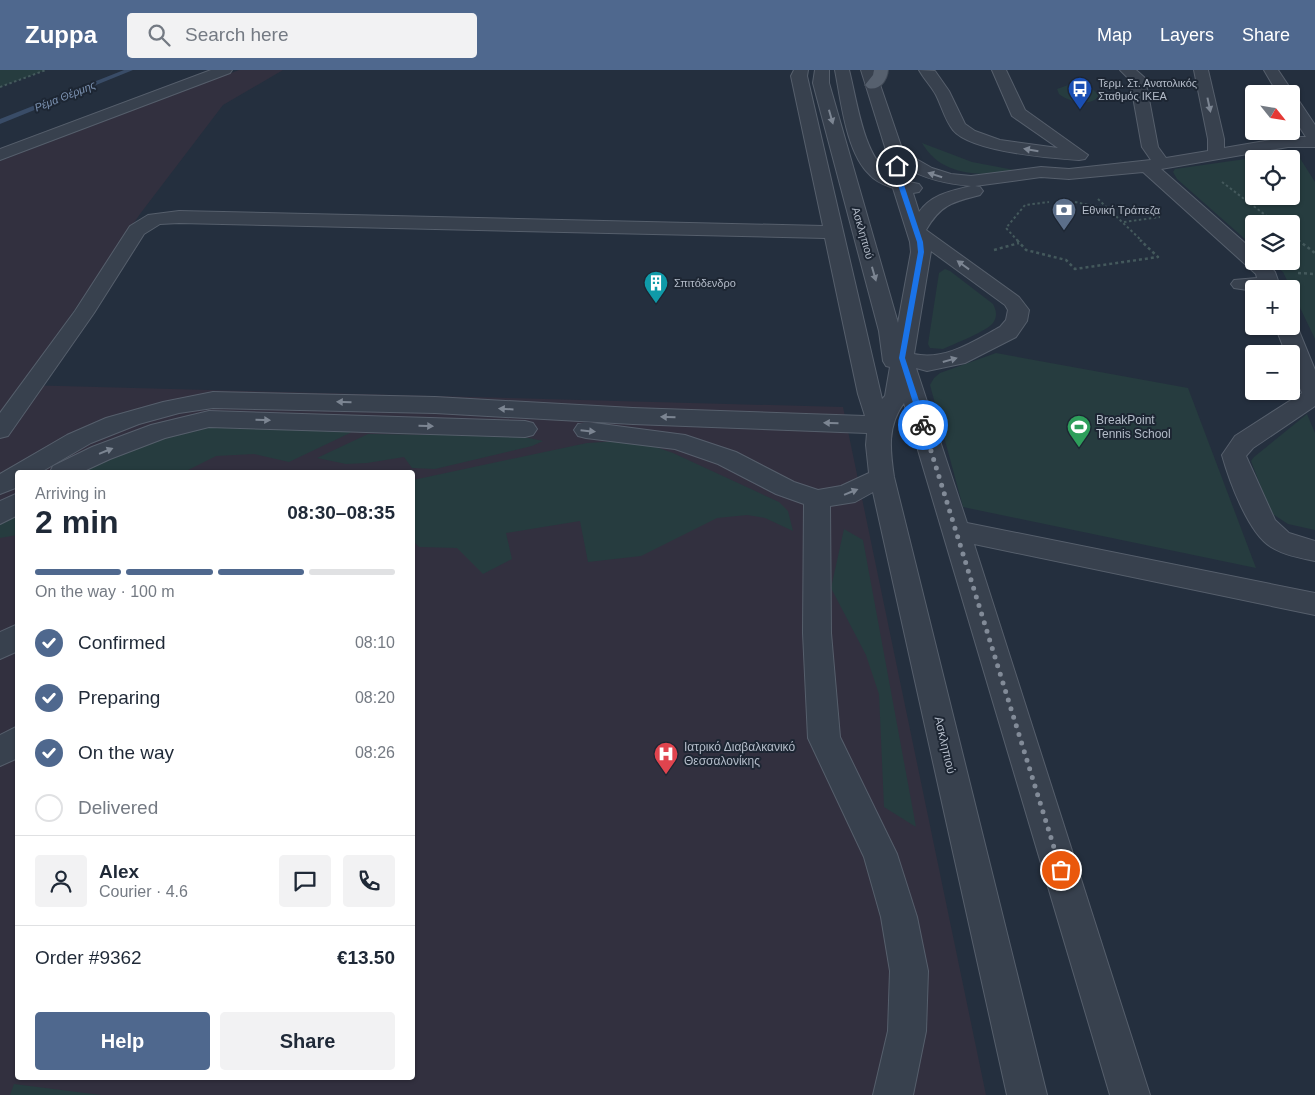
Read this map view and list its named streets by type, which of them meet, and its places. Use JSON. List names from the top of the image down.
{
  "streets": {
    "street": ["Ασκληπιού"]
  },
  "water": ["Ρέμα Θέρμης"],
  "places": {
    "bus stop": ["Τερμ. Στ. Ανατολικός Σταθμός ΙΚΕΑ"],
    "bank": ["Εθνική Τράπεζα"],
    "building": ["Σπιτόδενδρο"],
    "sports": ["BreakPoint Tennis School"],
    "hospital": ["Ιατρικό Διαβαλκανικό Θεσσαλονίκης"]
  },
  "north": "bottom right",
  "page": {
    "header": "Zuppa",
    "search": "Search here",
    "nav": ["Map", "Layers", "Share"],
    "map_buttons": ["+", "−"],
    "heading": ["2 min", "Arriving in", "08:30–08:35"],
    "panel": [
      "Alex",
      "Courier · 4.6",
      "Order #9362",
      "€13.50"
    ],
    "bar": "On the way · 100 m",
    "list": [
      ["Confirmed", "08:10"],
      ["Preparing", "08:20"],
      ["On the way", "08:26"],
      "Delivered"
    ],
    "buttons": ["Help", "Share"]
  }
}
